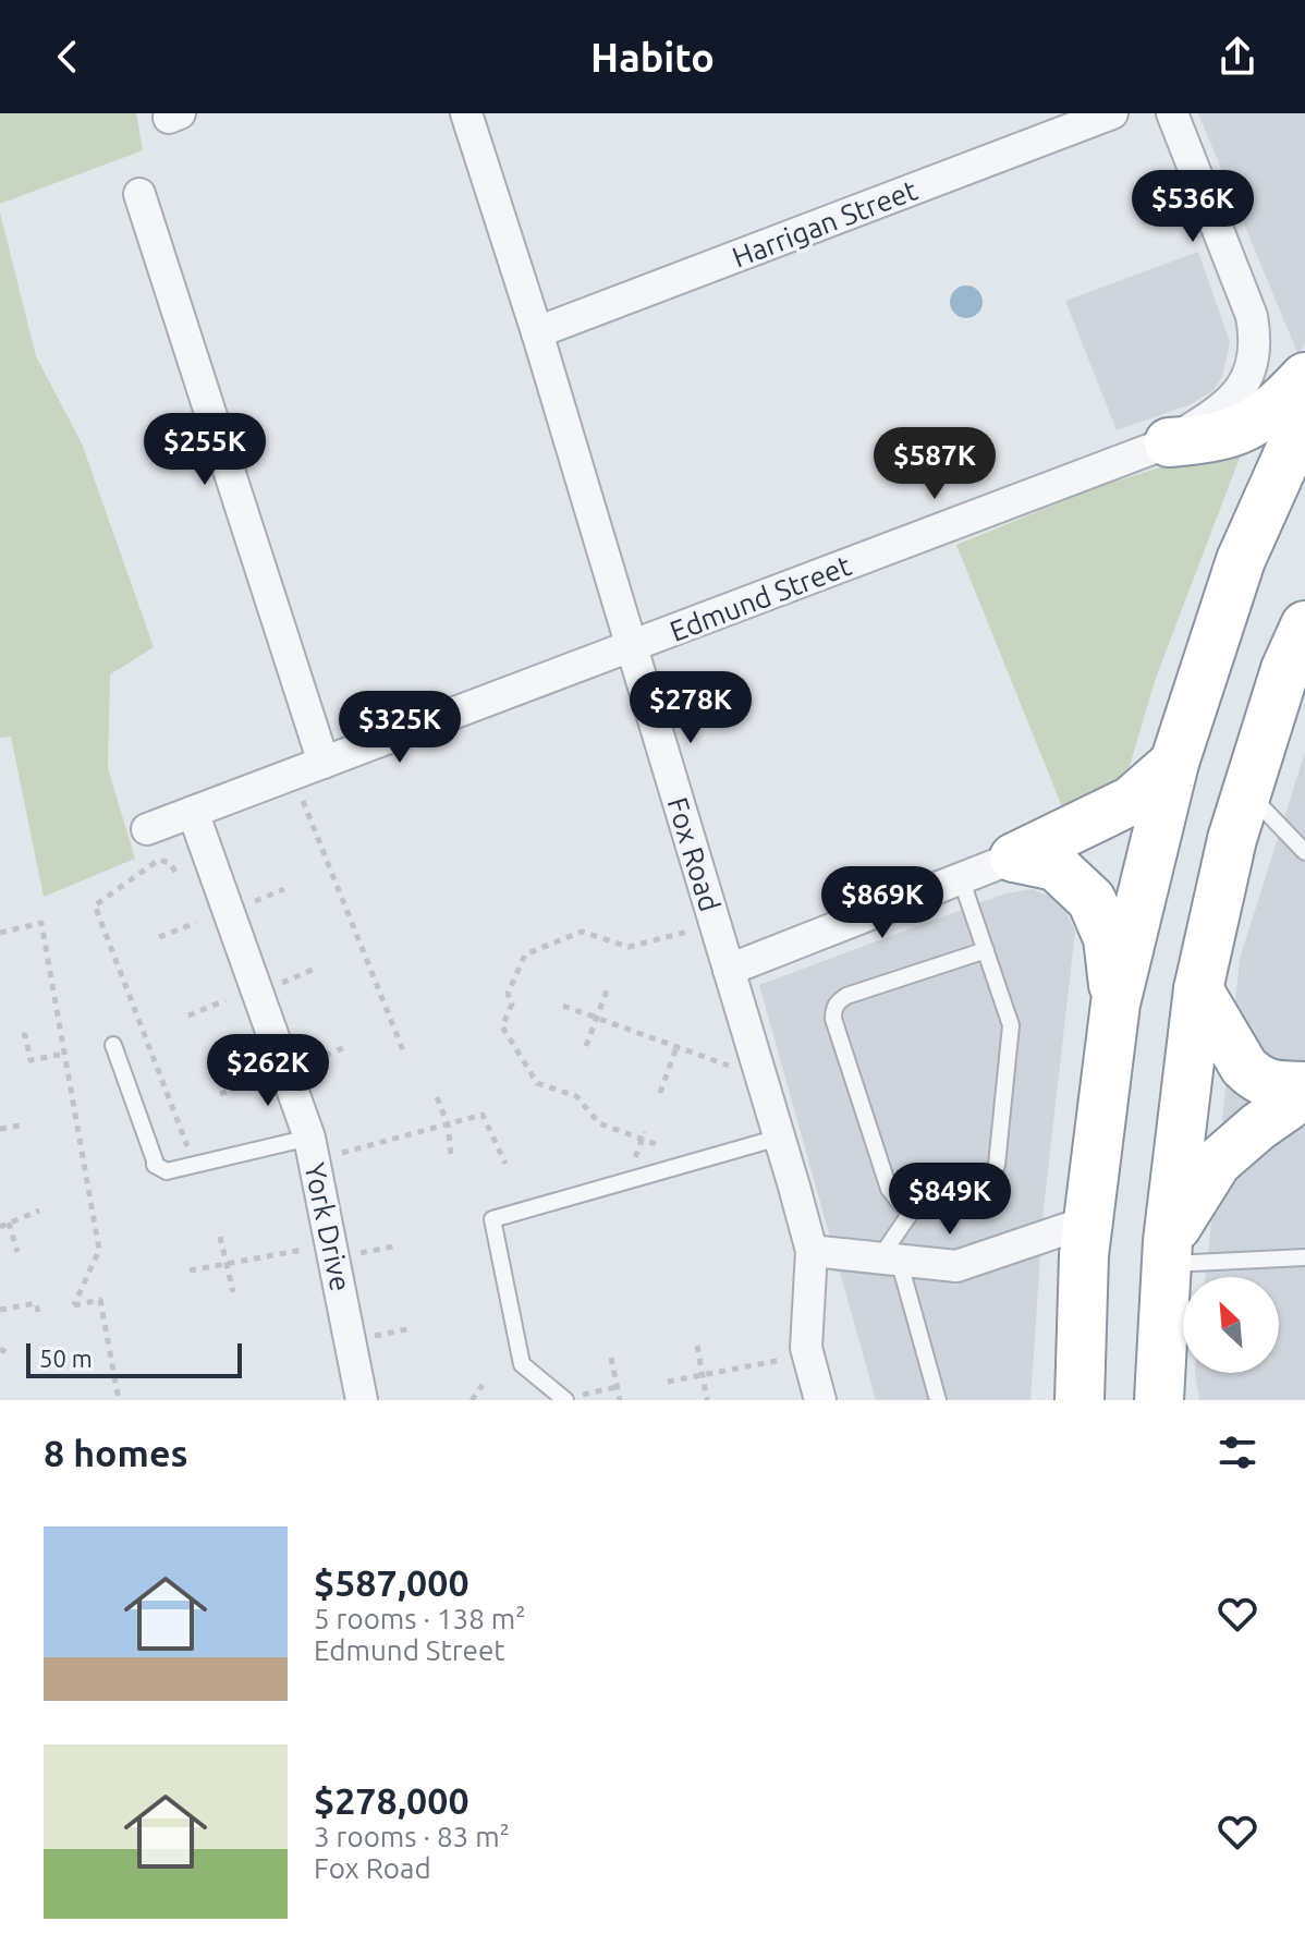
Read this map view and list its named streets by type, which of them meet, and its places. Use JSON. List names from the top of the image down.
{
  "streets": {
    "street": [
      "Harrigan Street",
      "Edmund Street",
      "Fox Road",
      "York Drive"
    ]
  },
  "crossings": [
    ["Harrigan Street", "Fox Road"],
    ["Edmund Street", "Fox Road"],
    ["Edmund Street", "York Drive"]
  ],
  "scale_bar": "50 m",
  "north": "top left",
  "page": {
    "header": "Habito",
    "price": [
      "$536K",
      "$255K",
      "$587K",
      "$278K",
      "$325K",
      "$869K",
      "$262K",
      "$849K"
    ],
    "scale": "50 m",
    "heading": "8 homes",
    "list": [
      {
        "name": "$587,000",
        "note": "5 rooms · 138 m² · Edmund Street"
      },
      {
        "name": "$278,000",
        "note": "3 rooms · 83 m² · Fox Road"
      }
    ]
  }
}
